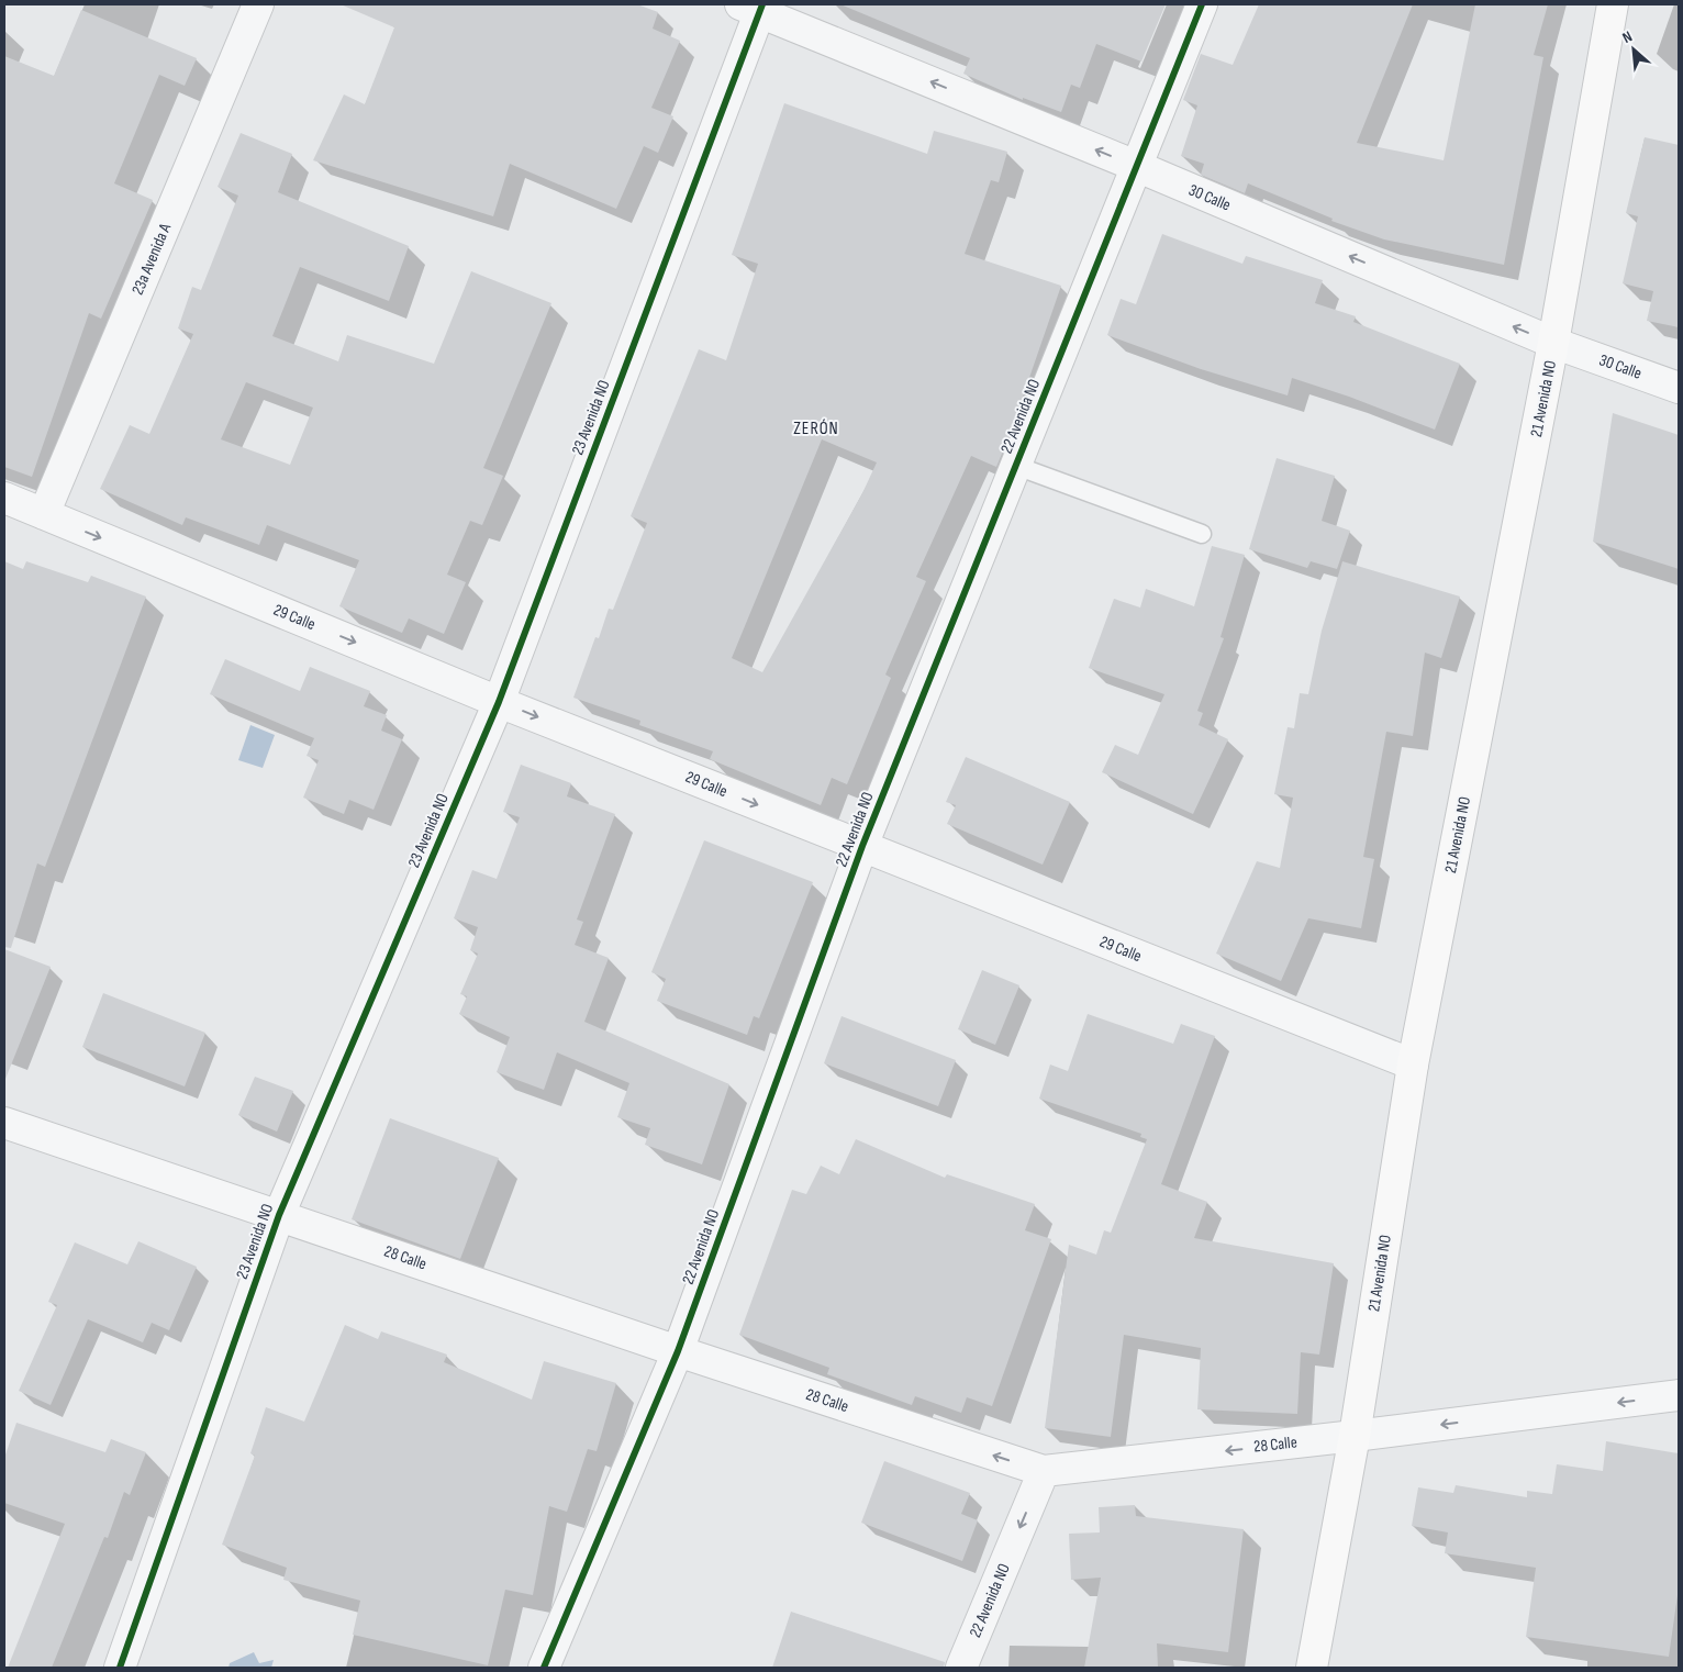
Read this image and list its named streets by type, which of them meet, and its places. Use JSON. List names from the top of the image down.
{
  "streets": {
    "street": [
      "30 Calle",
      "23a Avenida A",
      "21 Avenida NO",
      "22 Avenida NO",
      "23 Avenida NO",
      "29 Calle",
      "28 Calle"
    ]
  },
  "crossings": [
    ["30 Calle", "21 Avenida NO"],
    ["30 Calle", "22 Avenida NO"],
    ["30 Calle", "23 Avenida NO"],
    ["23a Avenida A", "29 Calle"],
    ["21 Avenida NO", "29 Calle"],
    ["21 Avenida NO", "28 Calle"],
    ["22 Avenida NO", "29 Calle"],
    ["22 Avenida NO", "28 Calle"],
    ["23 Avenida NO", "29 Calle"],
    ["23 Avenida NO", "28 Calle"]
  ],
  "one_way": ["30 Calle", "29 Calle", "28 Calle"],
  "districts": ["ZERÓN"],
  "north": "top left"
}
